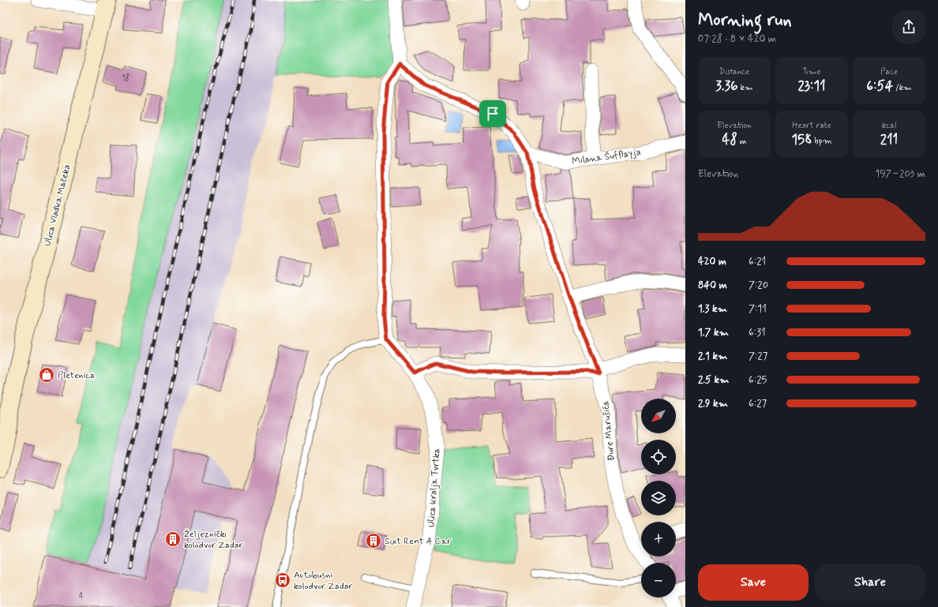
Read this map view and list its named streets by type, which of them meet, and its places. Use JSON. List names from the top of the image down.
{
  "streets": {
    "main road": ["Ulica Vladka Mačeka"],
    "street": ["Milana Šufflayja", "Đure Marušića", "Ulica kralja Tvrtka"]
  },
  "crossings": [
    ["Milana Šufflayja", "Đure Marušića"]
  ],
  "places": {
    "shop": ["Pletenica"],
    "building": ["Željeznički kolodvor Zadar", "Sixt Rent A Car"],
    "bus stop": ["Autobusni kolodvor Zadar"]
  },
  "house_numbers": ["18", "4"],
  "north": "bottom left",
  "page": {
    "heading": ["Morning run", "07:28 · 8 × 420 m"],
    "stats": [
      ["Distance", "3.36 km"],
      ["Time", "23:11"],
      ["Pace", "6:54 /km"],
      ["Elevation", "48 m"],
      ["Heart rate", "158 bpm"],
      ["kcal", "211"]
    ],
    "chart": ["Elevation", "197–203 m"],
    "list": [
      {
        "name": "420 m",
        "note": "6:21"
      },
      {
        "name": "840 m",
        "note": "7:20"
      },
      {
        "name": "1.3 km",
        "note": "7:11"
      },
      {
        "name": "1.7 km",
        "note": "6:31"
      },
      {
        "name": "2.1 km",
        "note": "7:27"
      },
      {
        "name": "2.5 km",
        "note": "6:25"
      },
      {
        "name": "2.9 km",
        "note": "6:27"
      }
    ],
    "map_buttons": ["+", "−"],
    "buttons": ["Save", "Share"]
  }
}
